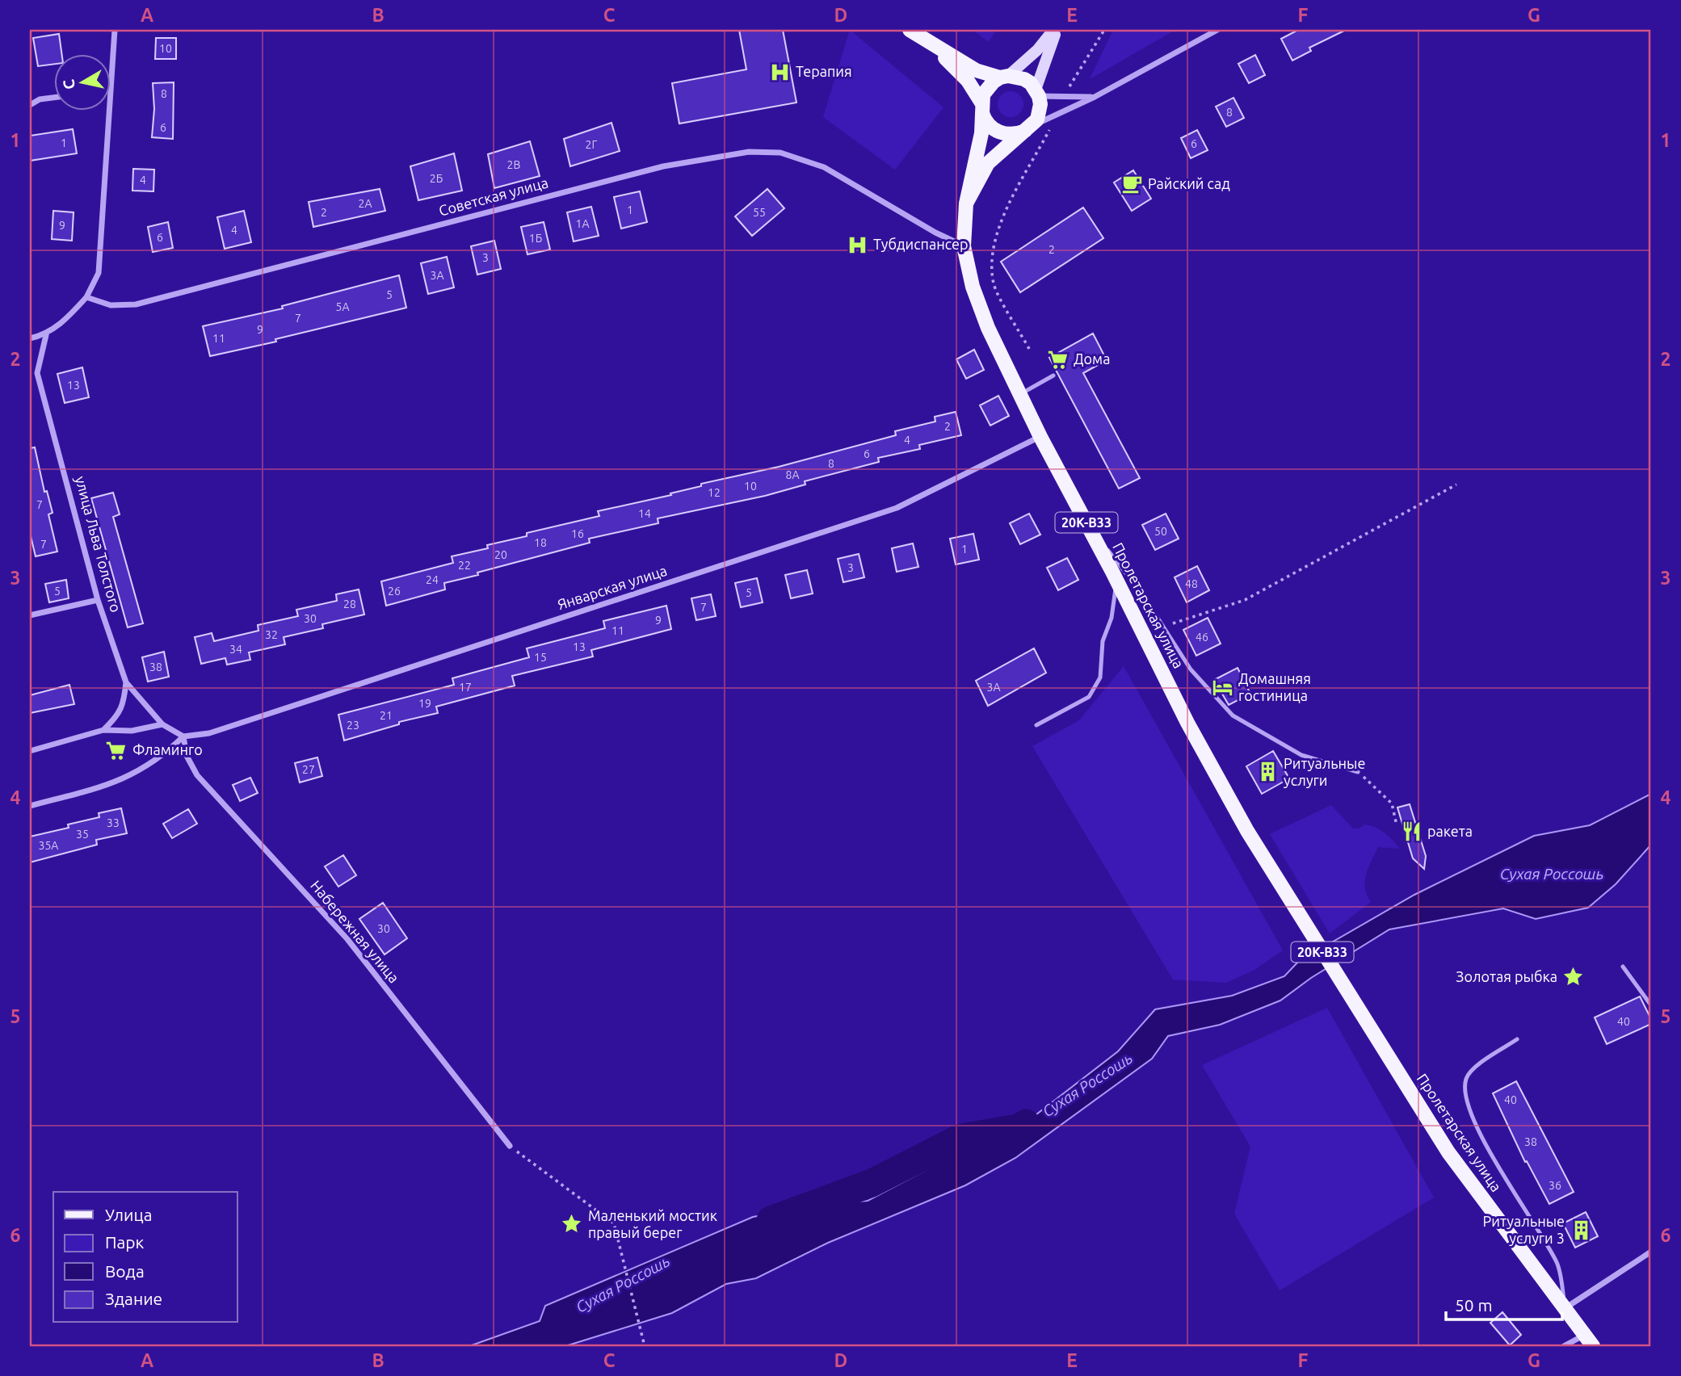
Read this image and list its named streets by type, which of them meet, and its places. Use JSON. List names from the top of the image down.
{
  "streets": {
    "main road": ["20К-В33", "Пролетарская улица"],
    "street": [
      "Советская улица",
      "улица Льва Толстого",
      "Январская улица",
      "Набережная улица"
    ]
  },
  "crossings": [
    ["Советская улица", "Пролетарская улица"],
    ["20К-В33", "Пролетарская улица"],
    ["улица Льва Толстого", "Январская улица"],
    ["улица Льва Толстого", "Набережная улица"],
    ["Январская улица", "Пролетарская улица"],
    ["Январская улица", "Набережная улица"]
  ],
  "water": ["Сухая Россошь"],
  "places": {
    "hospital": ["Терапия", "Тубдиспансер"],
    "cafe": ["Райский сад"],
    "supermarket": ["Дома", "Фламинго"],
    "hotel": ["Домашняя гостиница"],
    "building": ["Ритуальные услуги", "Ритуальные услуги 3"],
    "restaurant": ["ракета"],
    "place": ["Золотая рыбка", "Маленький мостик правый берег"]
  },
  "house_numbers": [
    "10",
    "8",
    "8",
    "6",
    "1",
    "6",
    "2Г",
    "2В",
    "2Б",
    "4",
    "2А",
    "1",
    "2",
    "55",
    "1А",
    "9",
    "4",
    "6",
    "1Б",
    "2",
    "3",
    "3А",
    "5",
    "5А",
    "7",
    "9",
    "11",
    "13",
    "2",
    "4",
    "6",
    "8",
    "8А",
    "10",
    "12",
    "7",
    "14",
    "50",
    "16",
    "18",
    "7",
    "1",
    "20",
    "22",
    "3",
    "24",
    "48",
    "5",
    "26",
    "5",
    "28",
    "7",
    "30",
    "9",
    "11",
    "32",
    "46",
    "13",
    "34",
    "15",
    "38",
    "17",
    "3А",
    "19",
    "21",
    "23",
    "27",
    "33",
    "35",
    "35А",
    "30",
    "40",
    "40",
    "38",
    "36"
  ],
  "legend": [
    "Улица",
    "Парк",
    "Вода",
    "Здание"
  ],
  "scale_bar": "50 m",
  "north": "left",
  "grid": {
    "columns": [
      "A",
      "B",
      "C",
      "D",
      "E",
      "F",
      "G"
    ],
    "rows": [
      "1",
      "2",
      "3",
      "4",
      "5",
      "6"
    ]
  }
}
